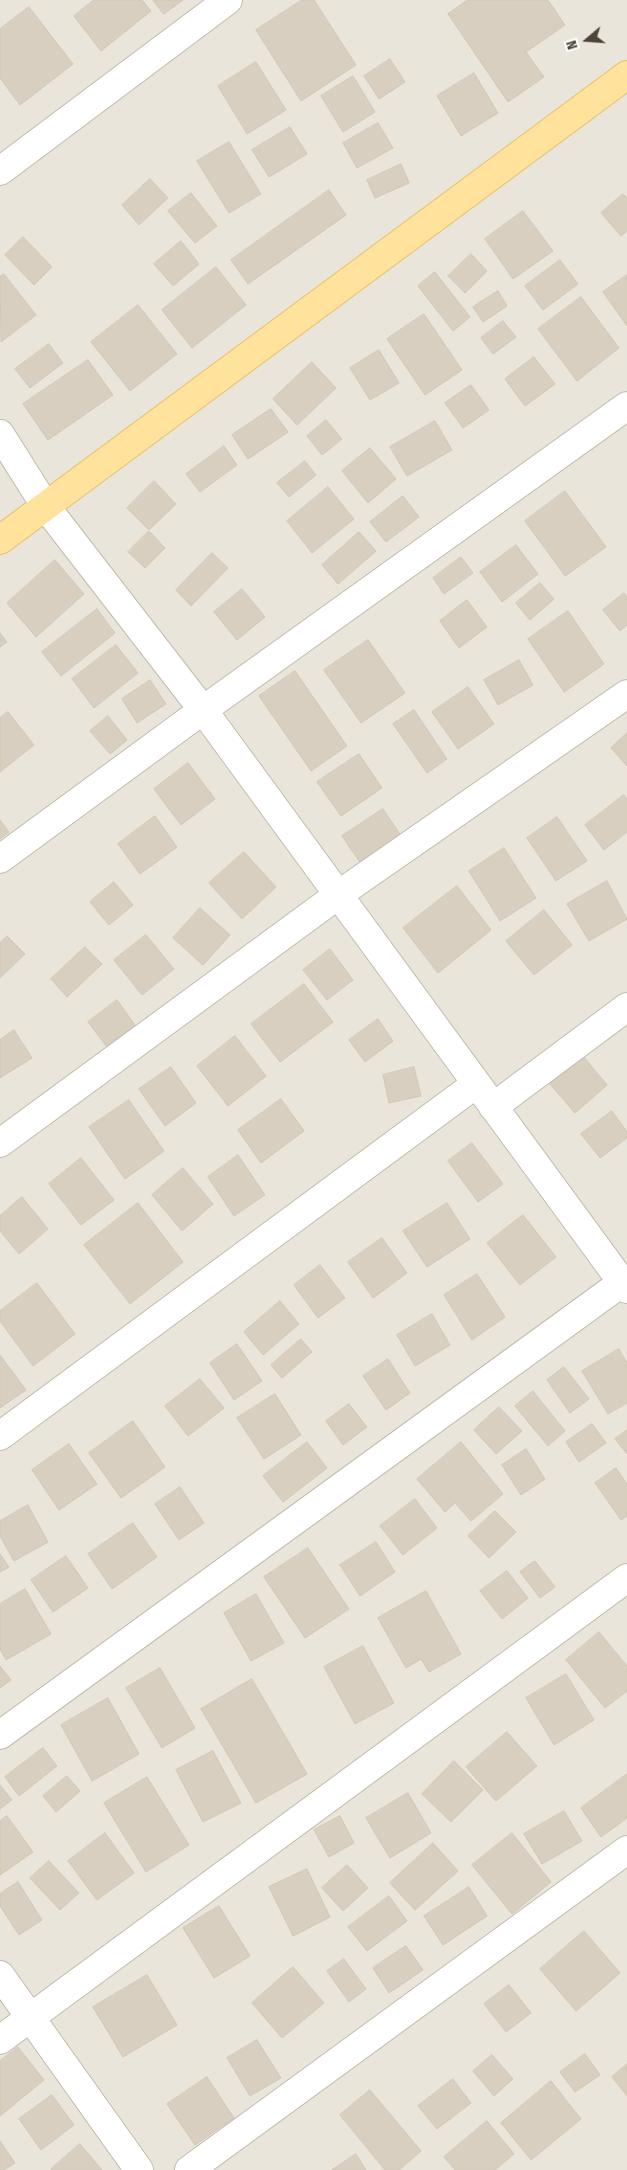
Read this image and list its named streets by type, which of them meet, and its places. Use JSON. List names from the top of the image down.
{
  "north": "left"
}
